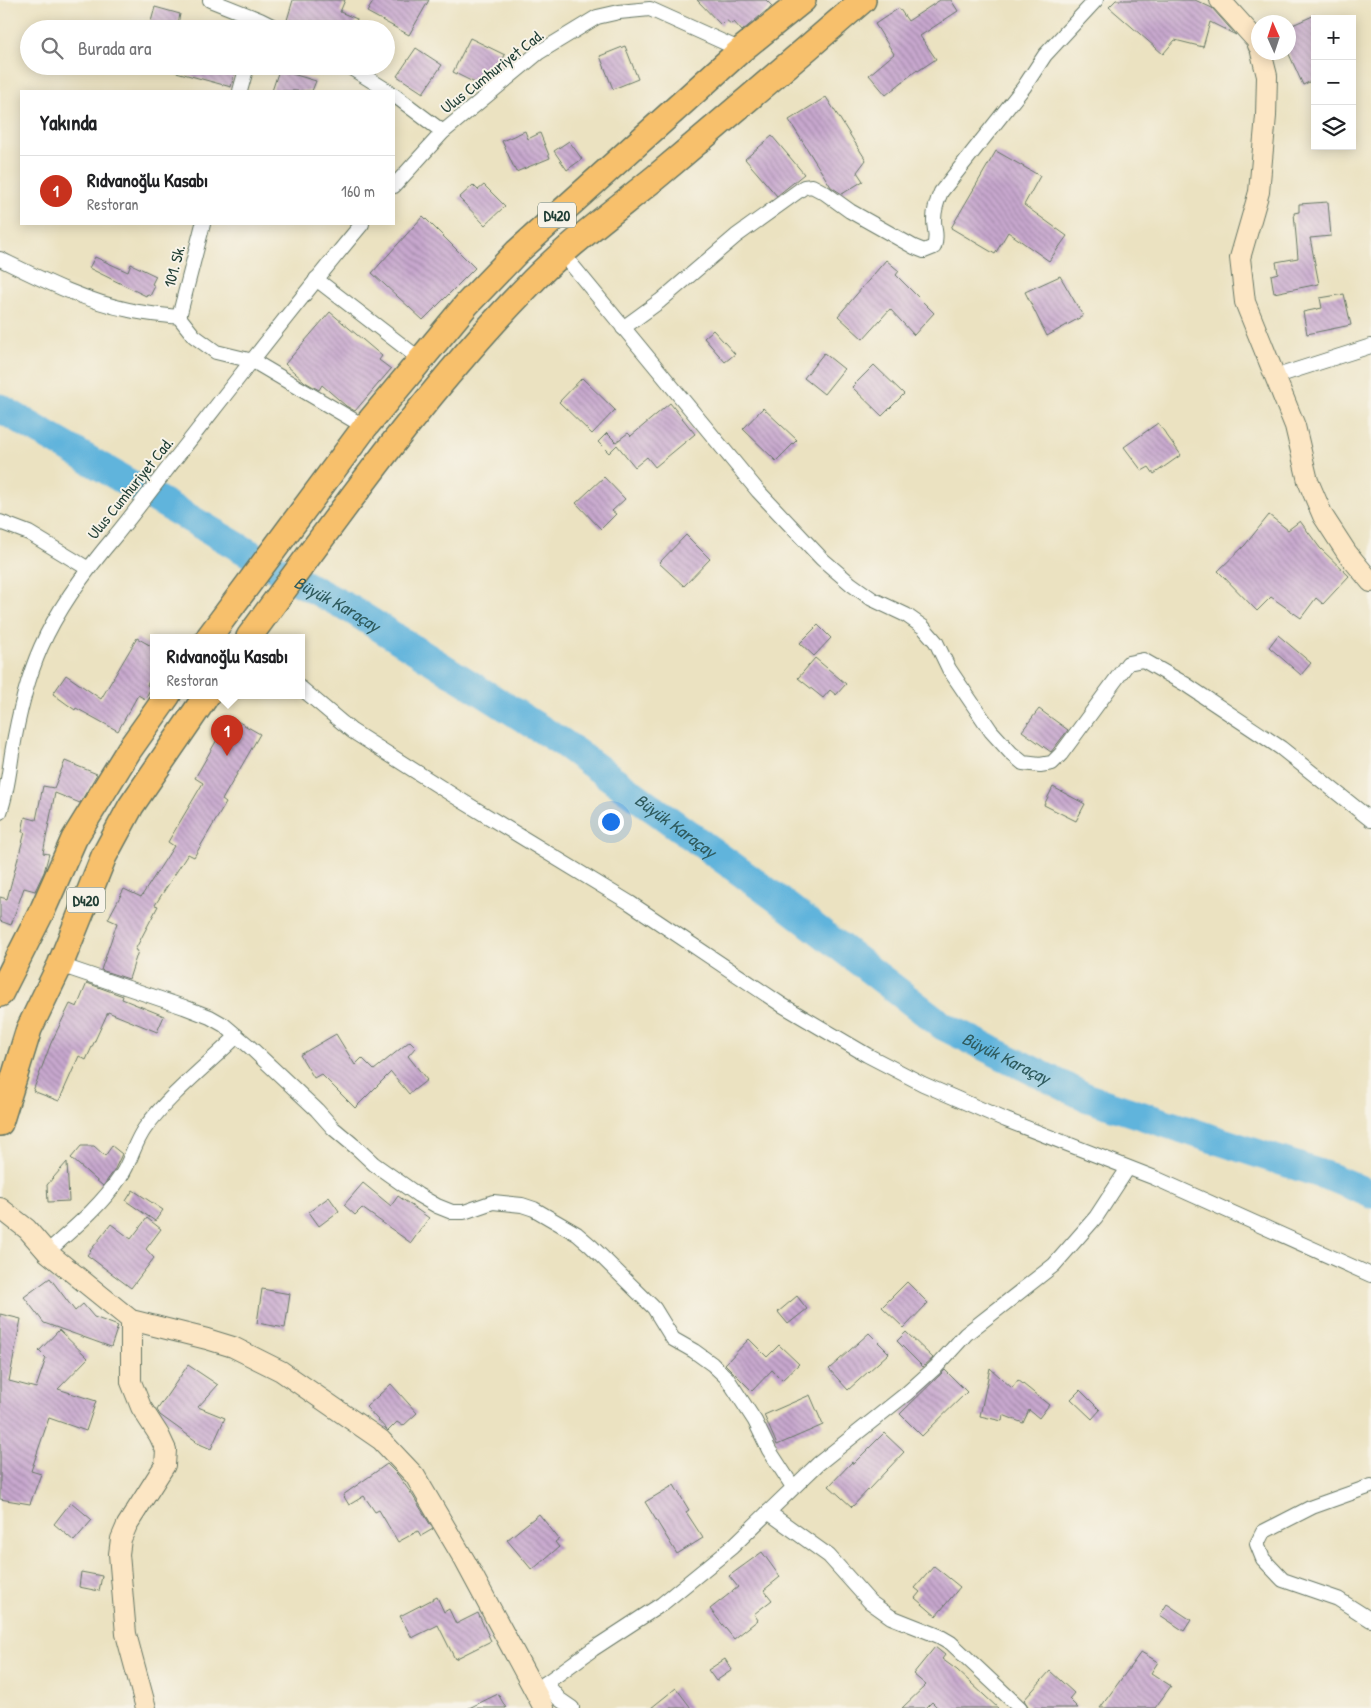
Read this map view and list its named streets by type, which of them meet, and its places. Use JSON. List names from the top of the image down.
{
  "streets": {
    "highway": ["D420"],
    "street": ["Ulus Cumhuriyet Cad.", "101. Sk."]
  },
  "crossings": [
    ["Ulus Cumhuriyet Cad.", "D420"]
  ],
  "water": ["Büyük Karaçay"],
  "north": "top",
  "page": {
    "map_buttons": ["+", "−"],
    "search": "Burada ara",
    "heading": "Yakında",
    "list": [
      {
        "mark": "1",
        "name": "Rıdvanoğlu Kasabı",
        "note": "Restoran",
        "value": "160 m"
      }
    ],
    "popup": ["Rıdvanoğlu Kasabı", "Restoran"],
    "pins": "1"
  }
}
